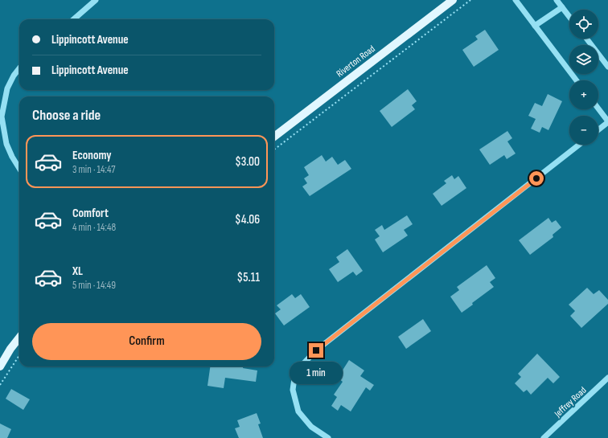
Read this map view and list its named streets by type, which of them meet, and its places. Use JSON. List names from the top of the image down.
{
  "streets": {
    "main road": ["Riverton Road"],
    "street": ["Jeffrey Road"]
  },
  "page": {
    "map_buttons": ["+", "−"],
    "banner": ["Lippincott Avenue", "Lippincott Avenue"],
    "heading": "Choose a ride",
    "list": [
      {
        "name": "Economy",
        "note": "3 min · 14:47",
        "value": "$3.00"
      },
      {
        "name": "Comfort",
        "note": "4 min · 14:48",
        "value": "$4.06"
      },
      {
        "name": "XL",
        "note": "5 min · 14:49",
        "value": "$5.11"
      }
    ],
    "buttons": "Confirm",
    "bubble": "1 min"
  }
}
